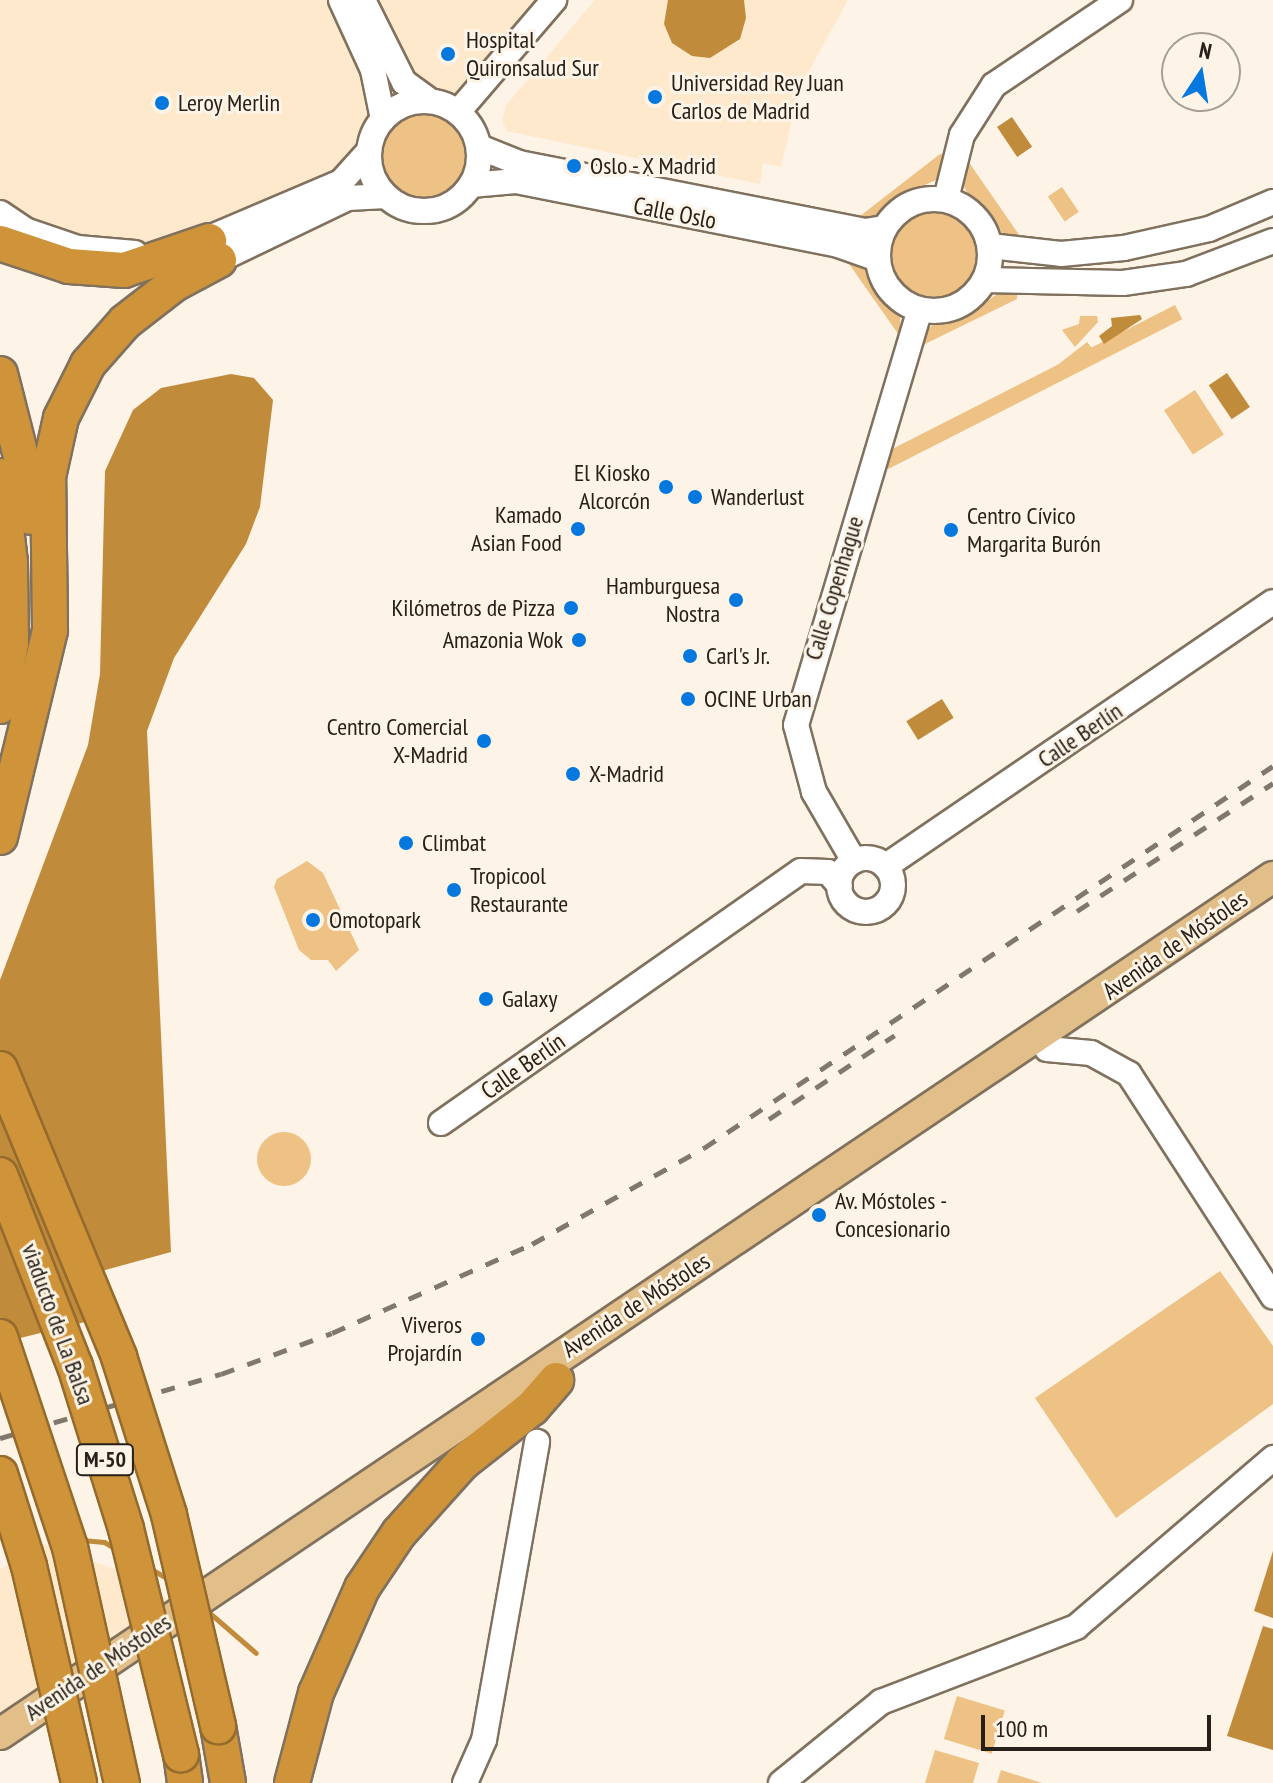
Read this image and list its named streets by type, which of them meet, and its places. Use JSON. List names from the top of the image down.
{
  "streets": {
    "highway": ["viaducto de La Balsa", "M-50"],
    "main road": ["Avenida de Móstoles"],
    "street": ["Calle Oslo", "Calle Copenhague", "Calle Berlín"]
  },
  "crossings": [
    ["Calle Oslo", "Calle Copenhague"],
    ["Calle Copenhague", "Calle Berlín"]
  ],
  "places": [
    "Hospital Quironsalud Sur",
    "Universidad Rey Juan Carlos de Madrid",
    "Leroy Merlin",
    "Oslo - X Madrid",
    "El Kiosko Alcorcón",
    "Wanderlust",
    "Kamado Asian Food",
    "Centro Cívico Margarita Burón",
    "Hamburguesa Nostra",
    "Kilómetros de Pizza",
    "Amazonia Wok",
    "Carl's Jr.",
    "OCINE Urban",
    "Centro Comercial X-Madrid",
    "X-Madrid",
    "Climbat",
    "Tropicool Restaurante",
    "Omotopark",
    "Galaxy",
    "Av. Móstoles - Concesionario",
    "Viveros Projardín"
  ],
  "scale_bar": "100 m",
  "north": "top"
}
